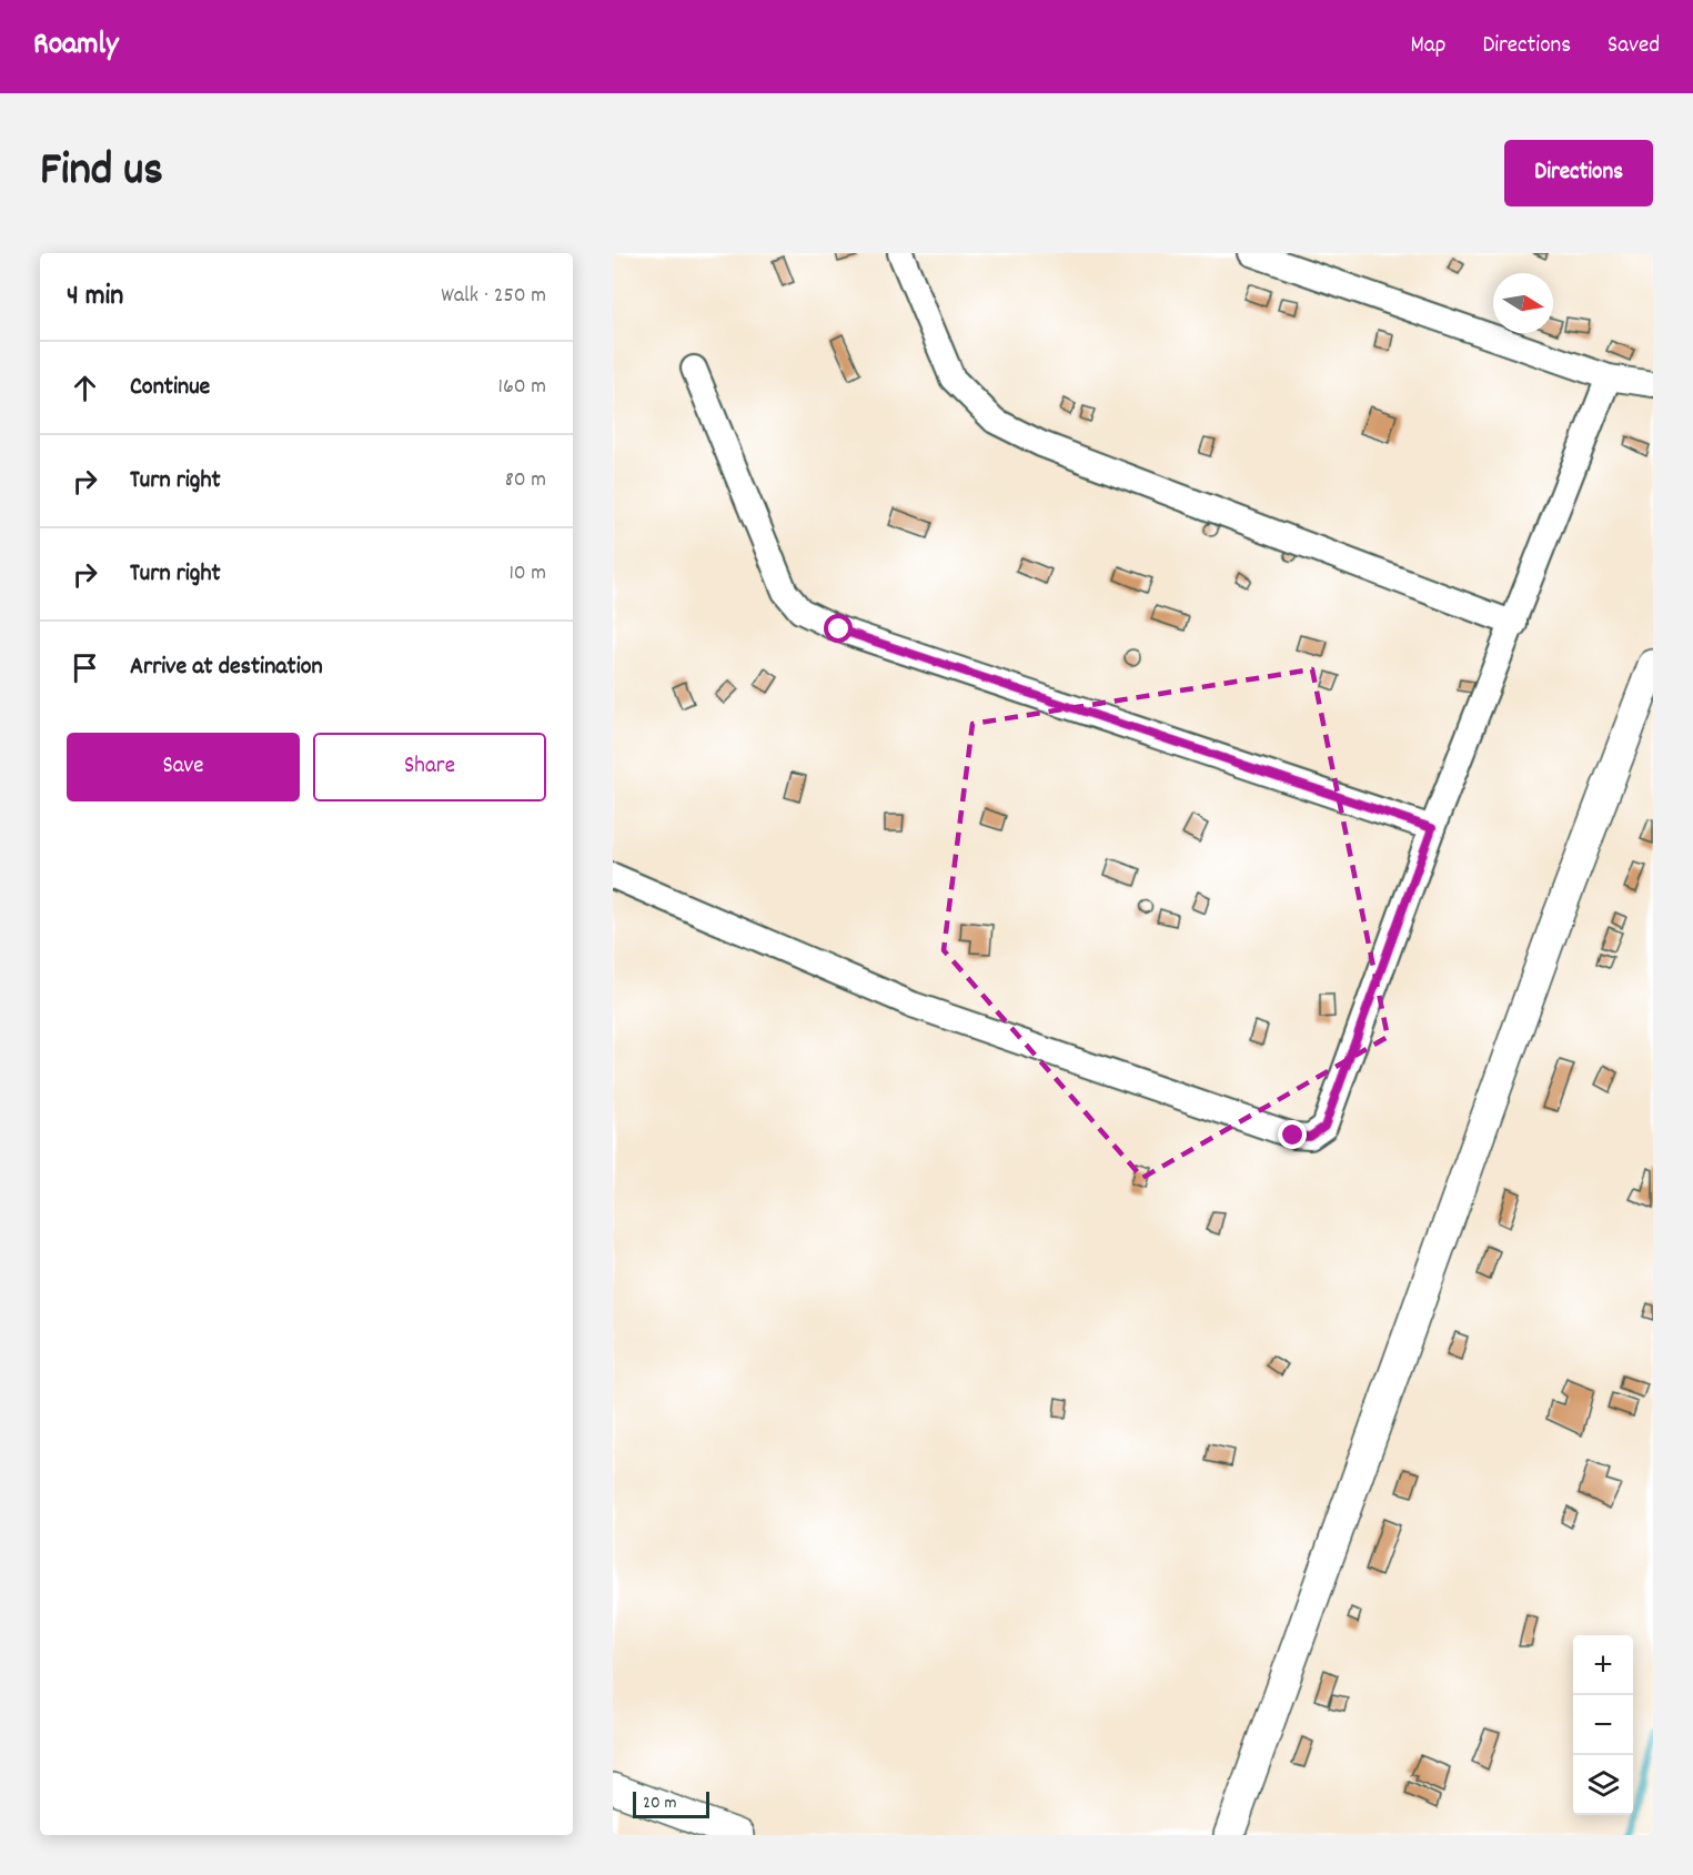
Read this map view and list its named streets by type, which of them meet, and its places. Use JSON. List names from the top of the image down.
{
  "scale_bar": "20 m",
  "north": "right",
  "page": {
    "header": "Roamly",
    "nav": ["Map", "Directions", "Saved"],
    "title": "Find us",
    "buttons": [
      "Directions",
      ["Save", "Share"]
    ],
    "heading": ["4 min", "Walk · 250 m"],
    "list": [
      ["Continue", "160 m"],
      ["Turn right", "80 m"],
      ["Turn right", "10 m"],
      "Arrive at destination"
    ],
    "map_buttons": ["+", "−"],
    "scale": "20 m"
  }
}
